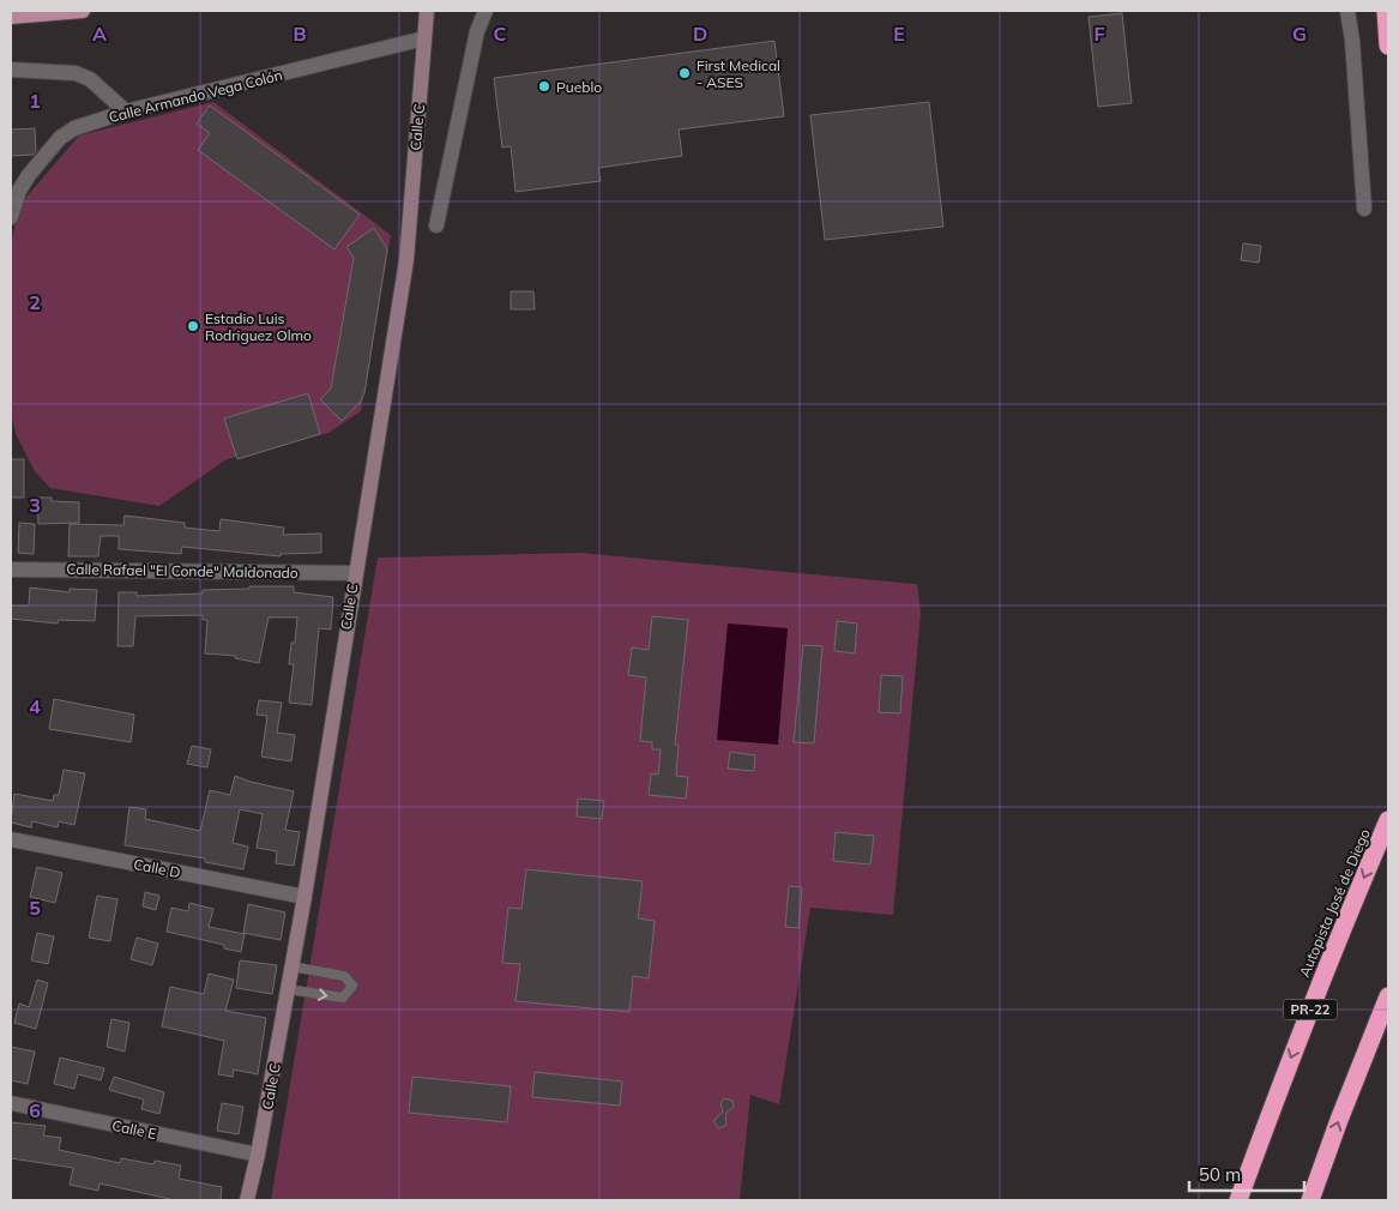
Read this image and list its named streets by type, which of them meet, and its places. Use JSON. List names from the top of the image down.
{
  "streets": {
    "highway": ["Autopista José de Diego", "PR-22"],
    "street": [
      "Calle Armando Vega Colón",
      "Calle C",
      "Calle Rafael \"El Conde\" Maldonado",
      "Calle D",
      "Calle E"
    ]
  },
  "crossings": [
    ["Calle Armando Vega Colón", "Calle C"],
    ["Calle C", "Calle Rafael \"El Conde\" Maldonado"],
    ["Calle C", "Calle D"],
    ["Calle C", "Calle E"]
  ],
  "places": ["First Medical - ASES", "Pueblo", "Estadio Luis Rodriguez Olmo"],
  "scale_bar": "50 m",
  "grid": {
    "columns": [
      "A",
      "B",
      "C",
      "D",
      "E",
      "F",
      "G"
    ],
    "rows": [
      "1",
      "2",
      "3",
      "4",
      "5",
      "6"
    ]
  }
}
